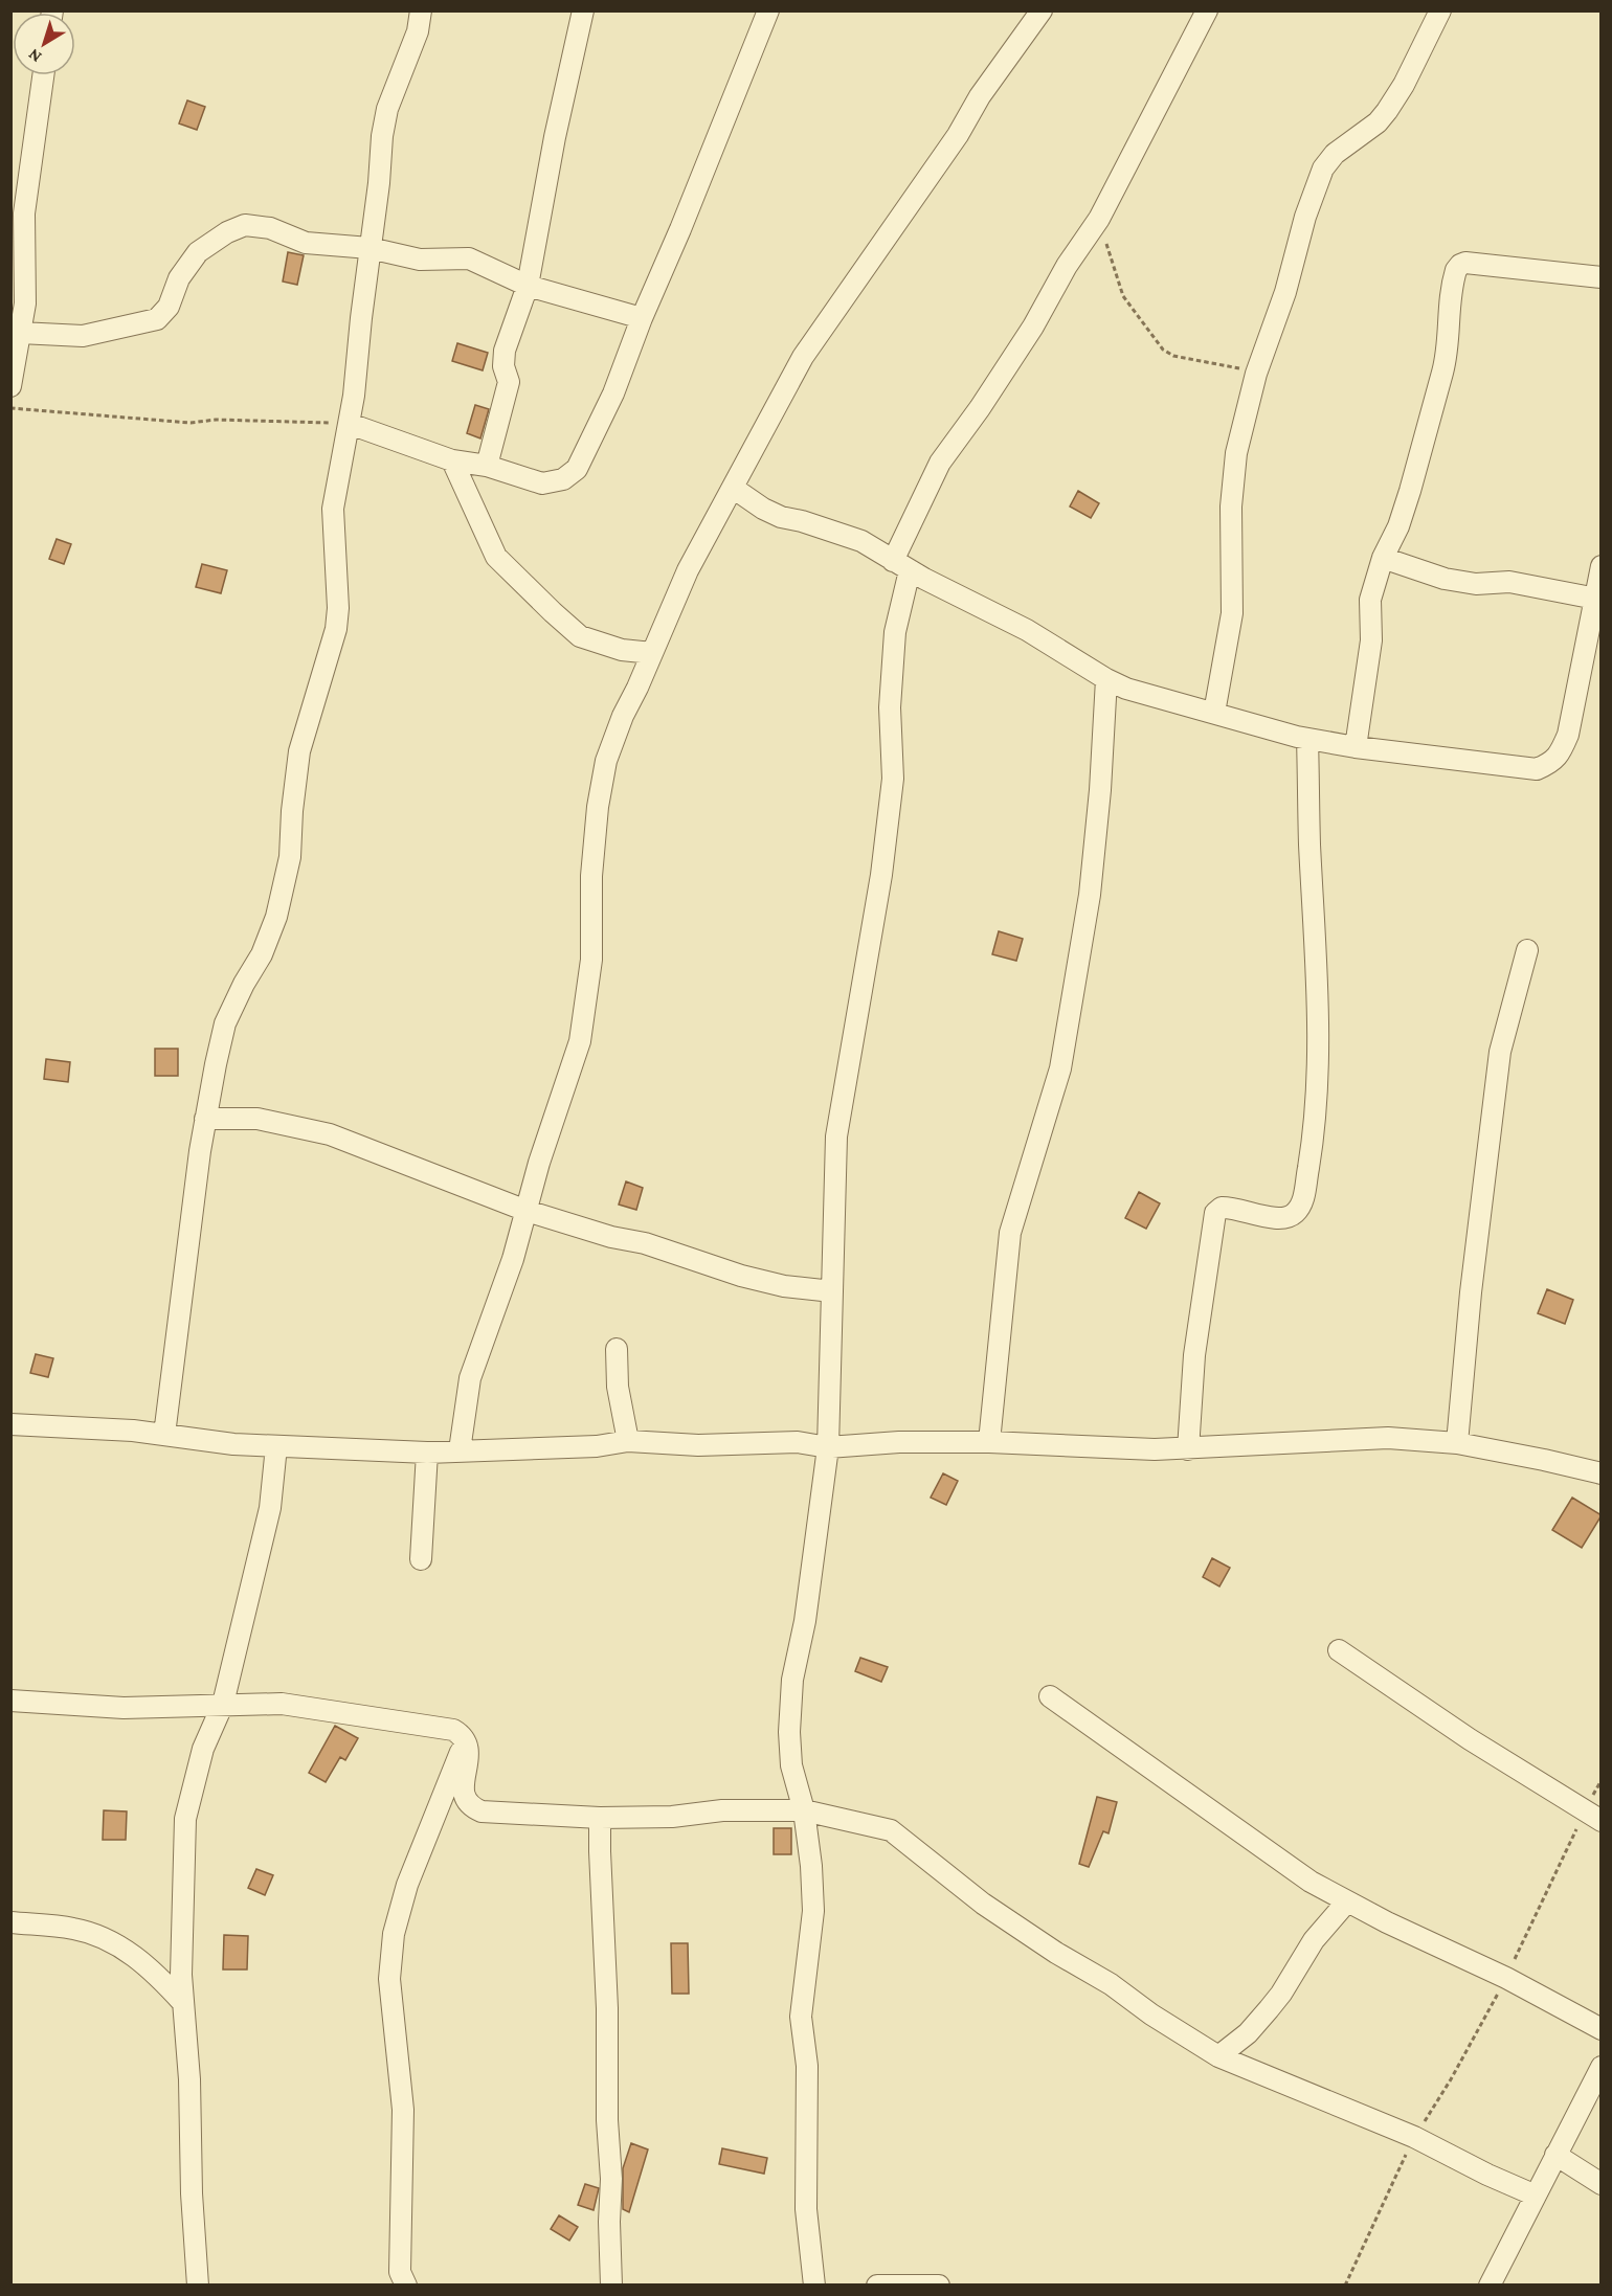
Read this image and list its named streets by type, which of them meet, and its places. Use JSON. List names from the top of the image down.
{
  "north": "bottom left"
}
